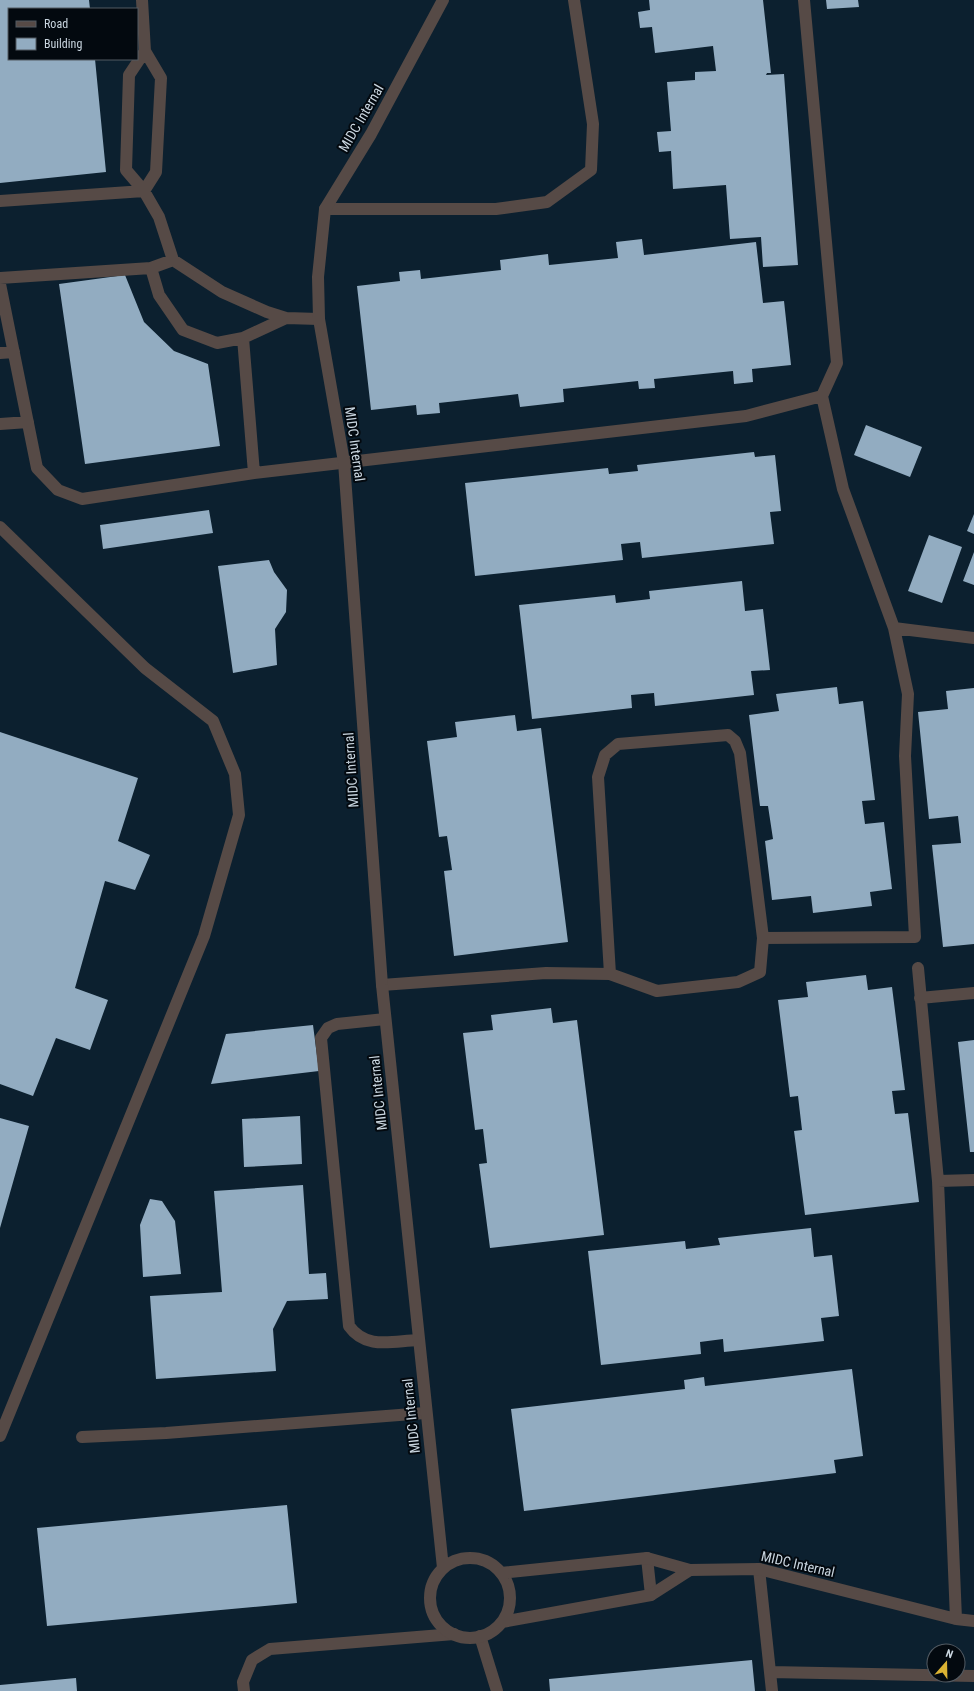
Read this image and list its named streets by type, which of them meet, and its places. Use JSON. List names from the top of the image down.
{
  "streets": {
    "street": ["MIDC Internal"]
  },
  "legend": ["Road", "Building"],
  "north": "top"
}
